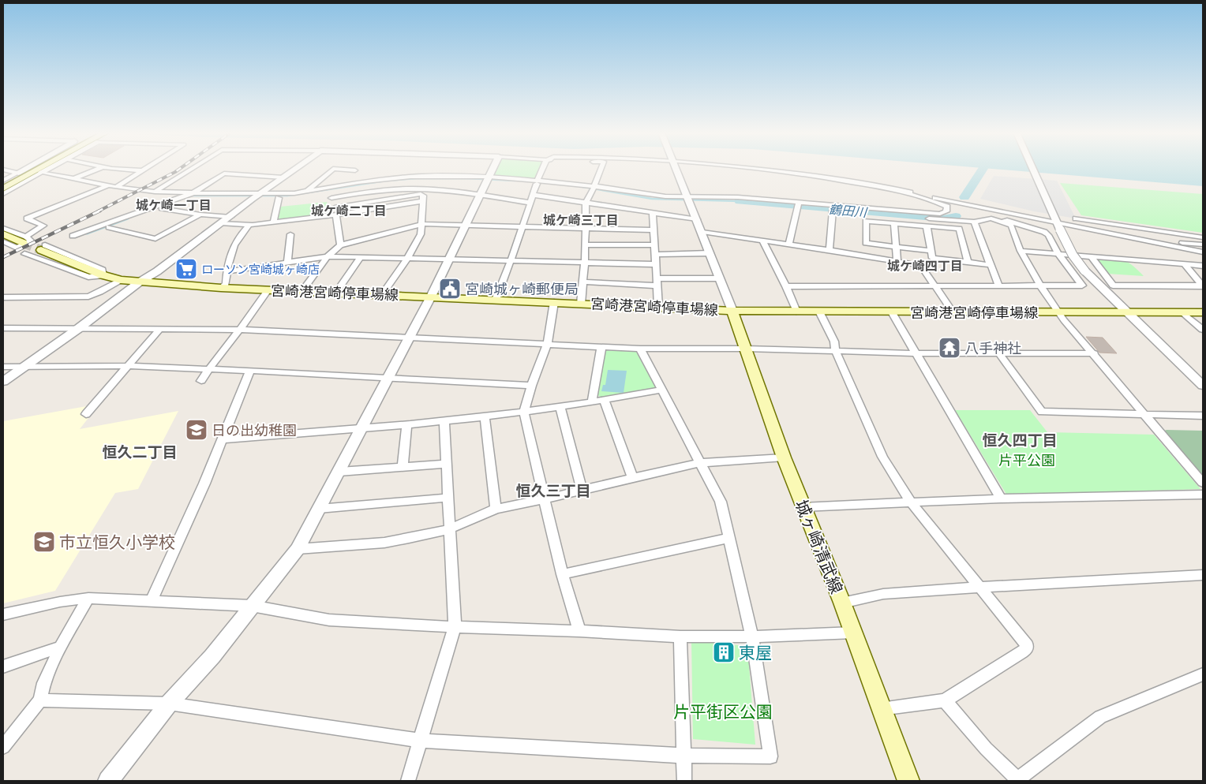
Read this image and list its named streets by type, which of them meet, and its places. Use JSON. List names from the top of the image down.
{
  "streets": {
    "main road": ["宮崎港宮崎停車場線", "城ヶ崎清武線"]
  },
  "crossings": [
    ["宮崎港宮崎停車場線", "城ヶ崎清武線"]
  ],
  "districts": [
    "城ケ崎一丁目",
    "城ケ崎二丁目",
    "城ケ崎三丁目",
    "城ケ崎四丁目",
    "恒久四丁目",
    "恒久二丁目",
    "恒久三丁目"
  ],
  "water": ["鶴田川"],
  "parks": ["片平公園", "片平街区公園"],
  "places": {
    "supermarket": ["ローソン宮崎城ヶ崎店"],
    "public building": ["宮崎城ヶ崎郵便局"],
    "temple": ["八手神社"],
    "school or university": ["日の出幼稚園", "市立恒久小学校"],
    "building": ["東屋"]
  }
}
